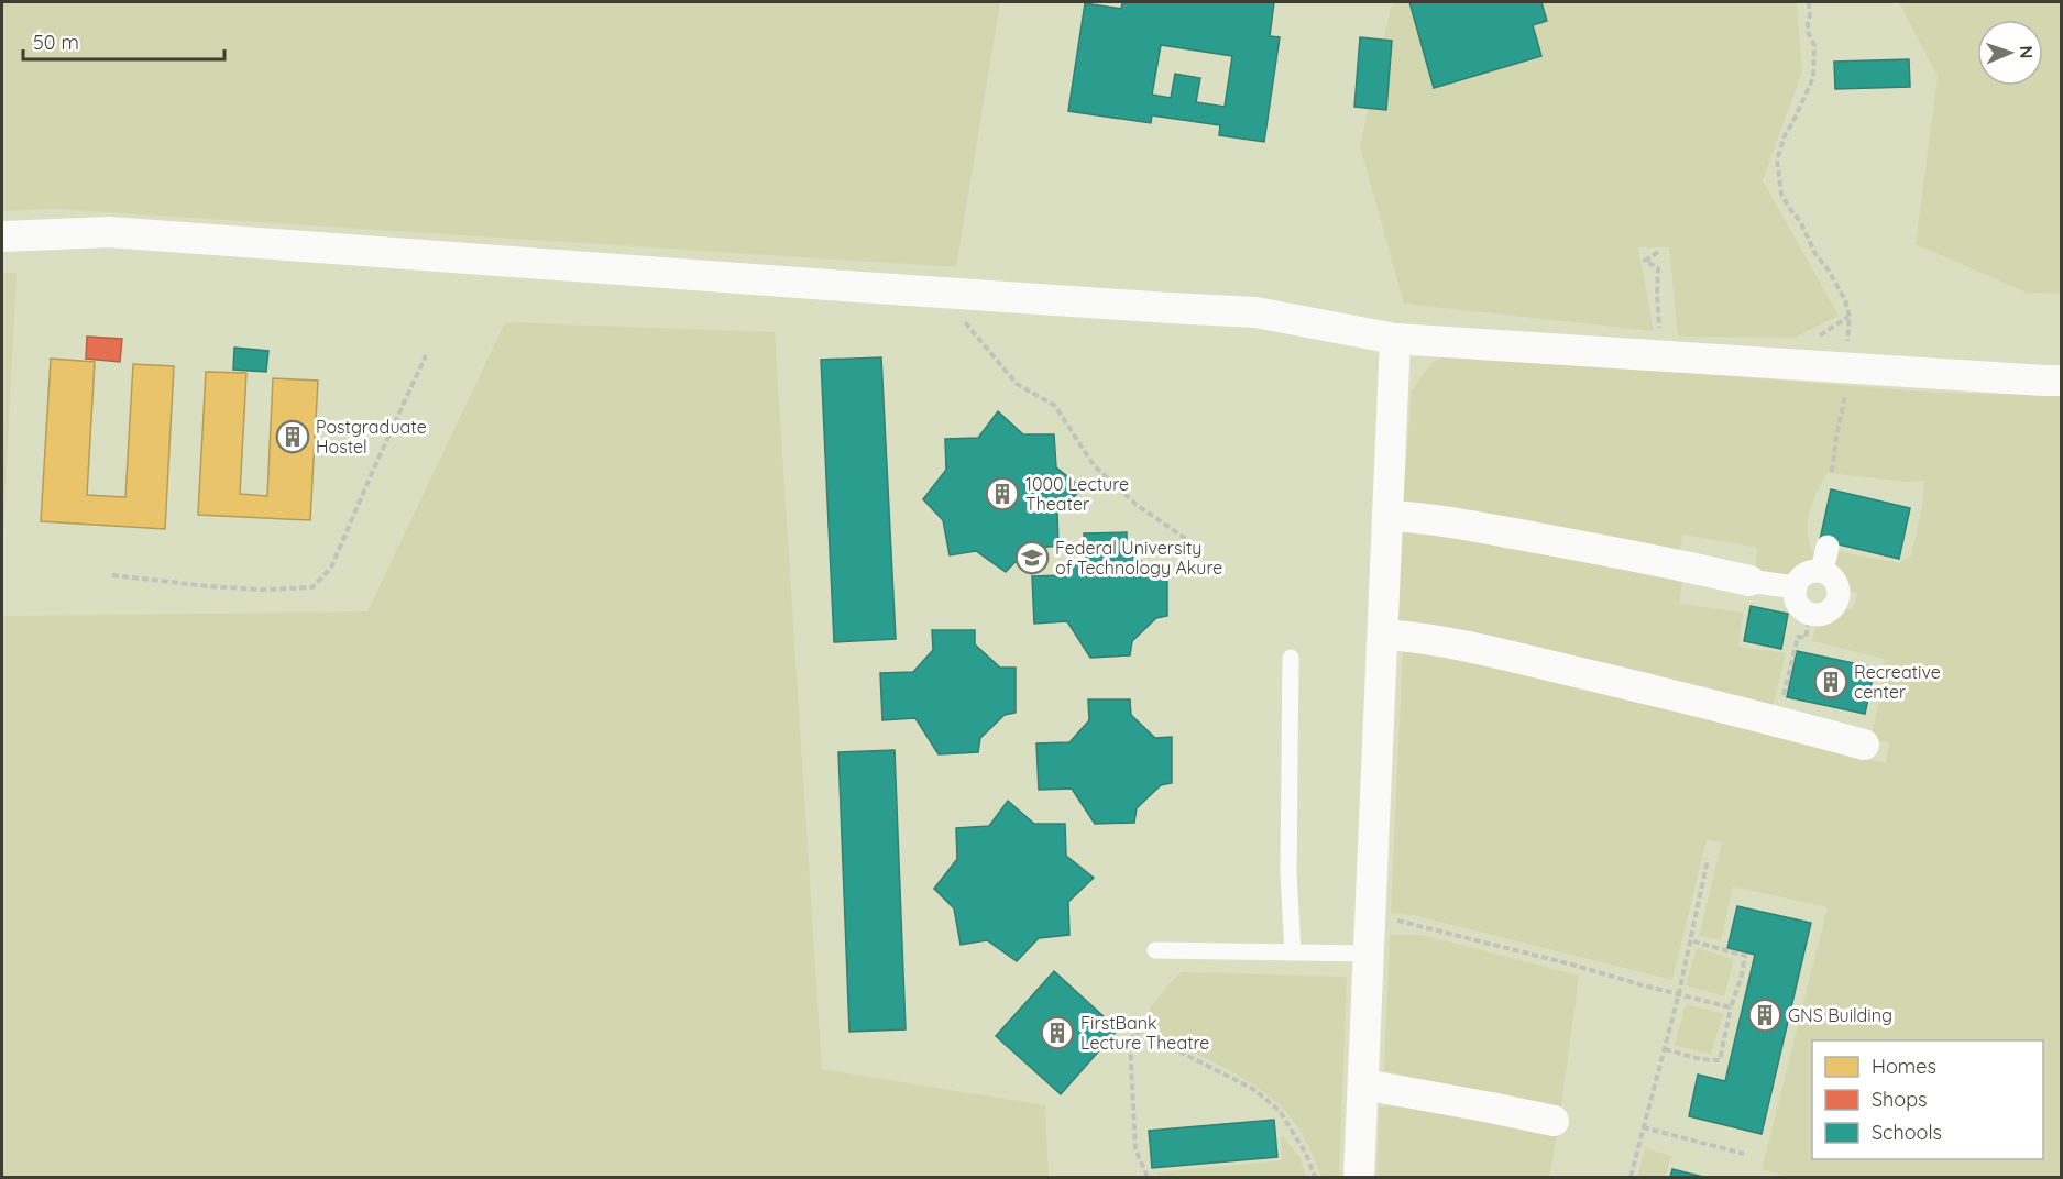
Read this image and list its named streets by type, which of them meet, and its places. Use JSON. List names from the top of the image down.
{
  "places": {
    "building": [
      "Postgraduate Hostel",
      "1000 Lecture Theater",
      "Recreative center",
      "GNS Building",
      "FirstBank Lecture Theatre"
    ],
    "school or university": ["Federal University of Technology Akure"]
  },
  "legend": ["Homes", "Shops", "Schools"],
  "scale_bar": "50 m",
  "north": "right"
}
